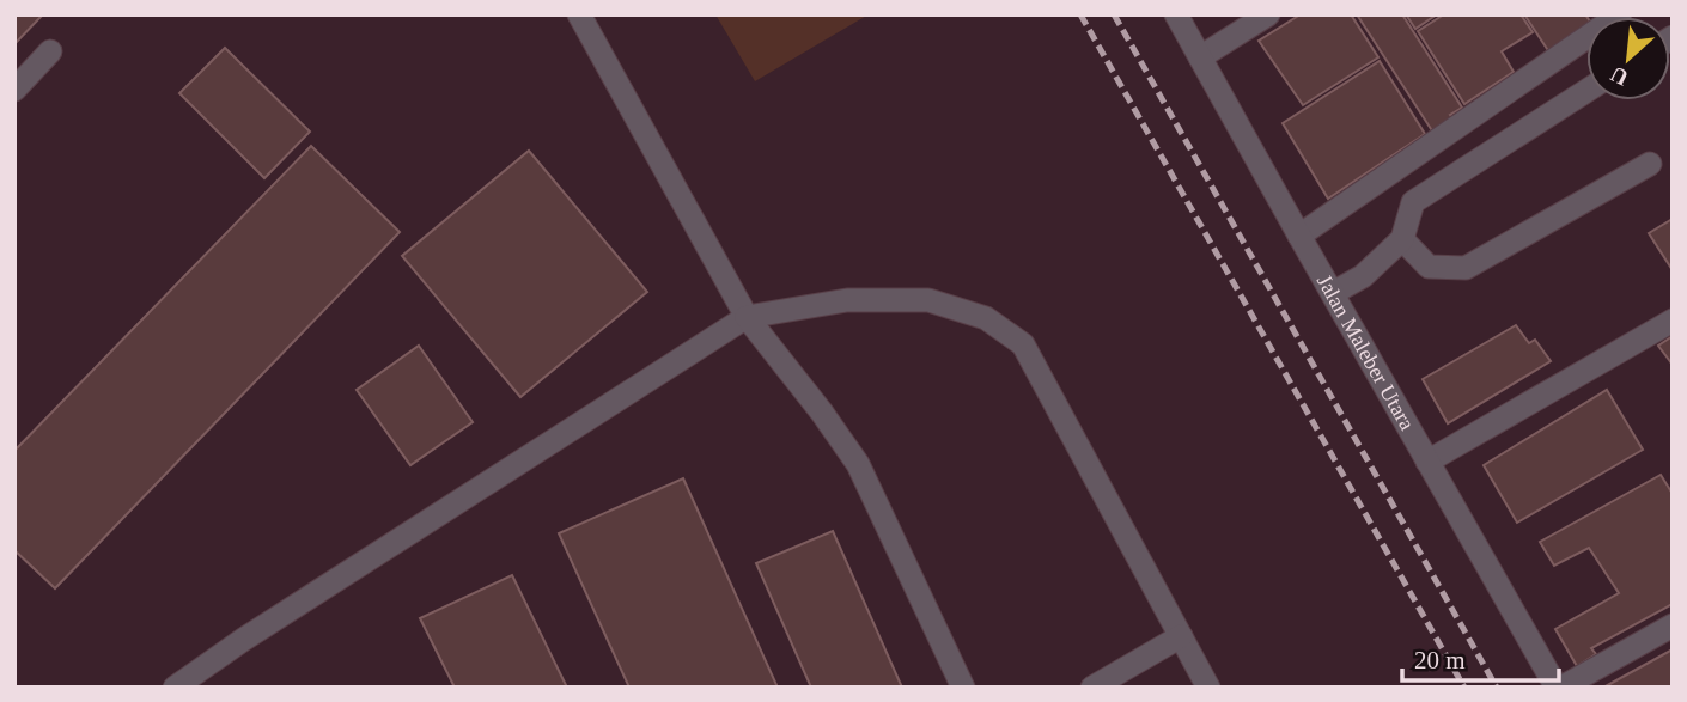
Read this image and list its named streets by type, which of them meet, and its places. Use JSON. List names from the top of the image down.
{
  "streets": {
    "street": ["Jalan Maleber Utara"]
  },
  "scale_bar": "20 m",
  "north": "bottom left"
}
